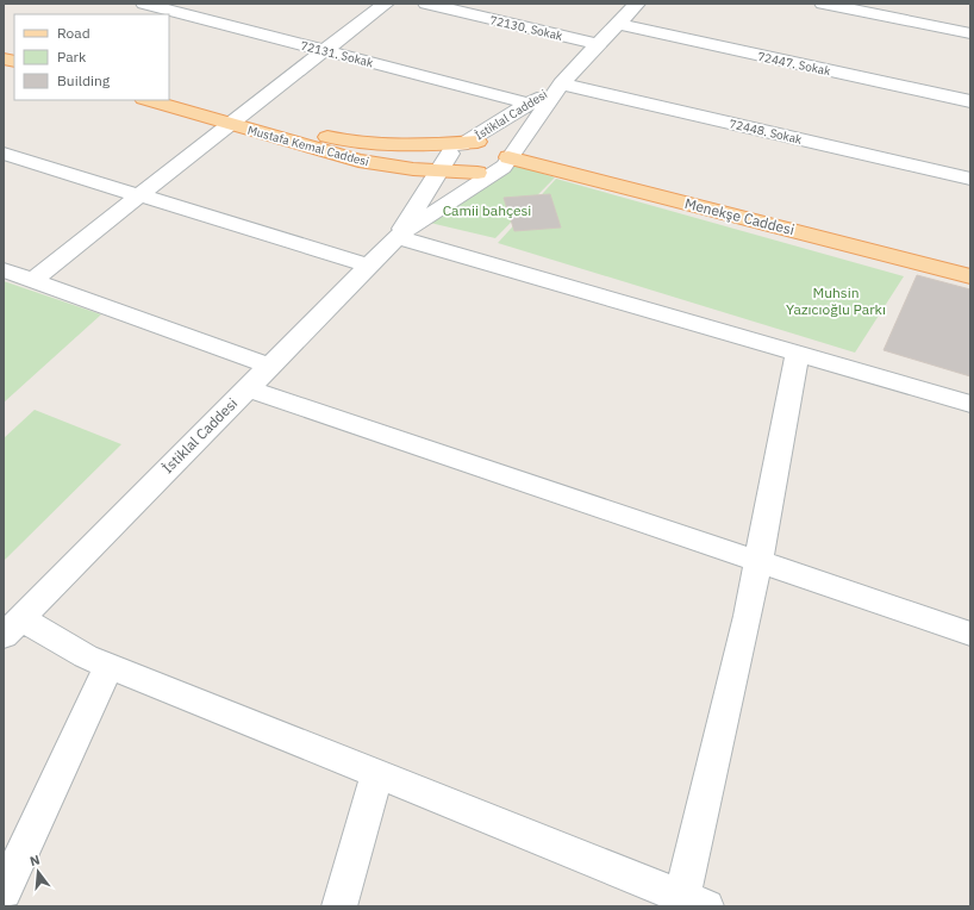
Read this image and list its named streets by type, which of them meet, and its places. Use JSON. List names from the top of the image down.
{
  "streets": {
    "main road": ["İstiklal Caddesi", "Mustafa Kemal Caddesi", "Menekşe Caddesi"],
    "street": [
      "72130. Sokak",
      "72131. Sokak",
      "72447. Sokak",
      "72448. Sokak"
    ]
  },
  "crossings": [
    ["72130. Sokak", "İstiklal Caddesi"],
    ["72131. Sokak", "İstiklal Caddesi"],
    ["72447. Sokak", "İstiklal Caddesi"],
    ["İstiklal Caddesi", "72448. Sokak"],
    ["İstiklal Caddesi", "Mustafa Kemal Caddesi"],
    ["İstiklal Caddesi", "Menekşe Caddesi"]
  ],
  "parks": ["Camii bahçesi", "Muhsin Yazıcıoğlu Parkı"],
  "legend": ["Road", "Park", "Building"],
  "north": "top"
}
